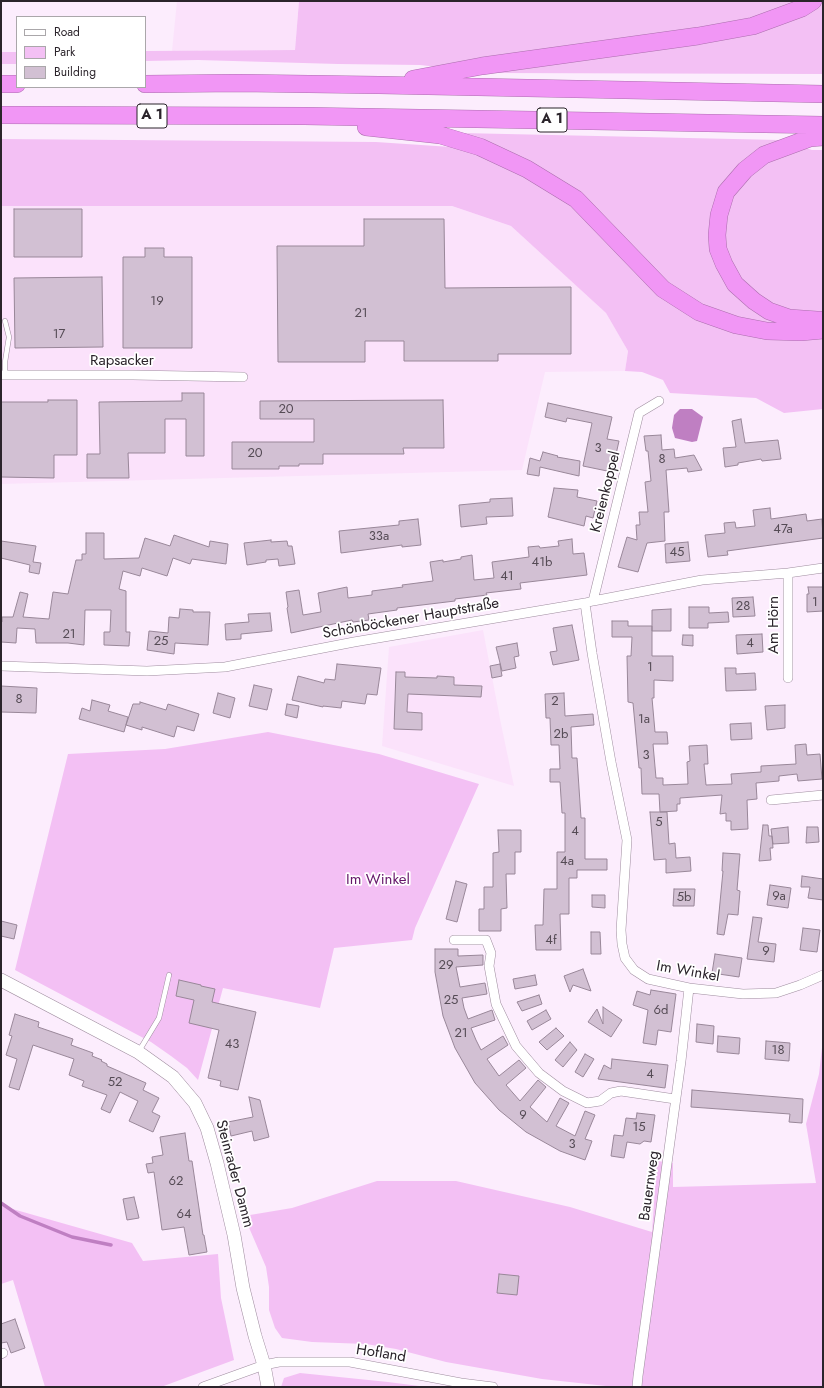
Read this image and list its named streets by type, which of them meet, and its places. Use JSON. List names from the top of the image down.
{
  "streets": {
    "highway": ["A 1"],
    "main road": ["Steinrader Damm"],
    "street": [
      "Rapsacker",
      "Kreienkoppel",
      "Schönböckener Hauptstraße",
      "Am Hörn",
      "Im Winkel",
      "Bauernweg",
      "Hofland"
    ]
  },
  "crossings": [
    ["Kreienkoppel", "Schönböckener Hauptstraße"],
    ["Kreienkoppel", "Im Winkel"],
    ["Schönböckener Hauptstraße", "Am Hörn"],
    ["Schönböckener Hauptstraße", "Im Winkel"],
    ["Im Winkel", "Bauernweg"],
    ["Steinrader Damm", "Hofland"]
  ],
  "parks": ["Im Winkel"],
  "house_numbers": [
    "19",
    "21",
    "17",
    "20",
    "3",
    "20",
    "8",
    "47a",
    "33a",
    "45",
    "41b",
    "41",
    "1",
    "28",
    "21",
    "25",
    "4",
    "1",
    "8",
    "2",
    "1a",
    "2b",
    "3",
    "5",
    "4",
    "4a",
    "9a",
    "5b",
    "4f",
    "9",
    "29",
    "25",
    "6d",
    "21",
    "43",
    "18",
    "4",
    "52",
    "9",
    "15",
    "3",
    "62",
    "64"
  ],
  "legend": ["Road", "Park", "Building"]
}
